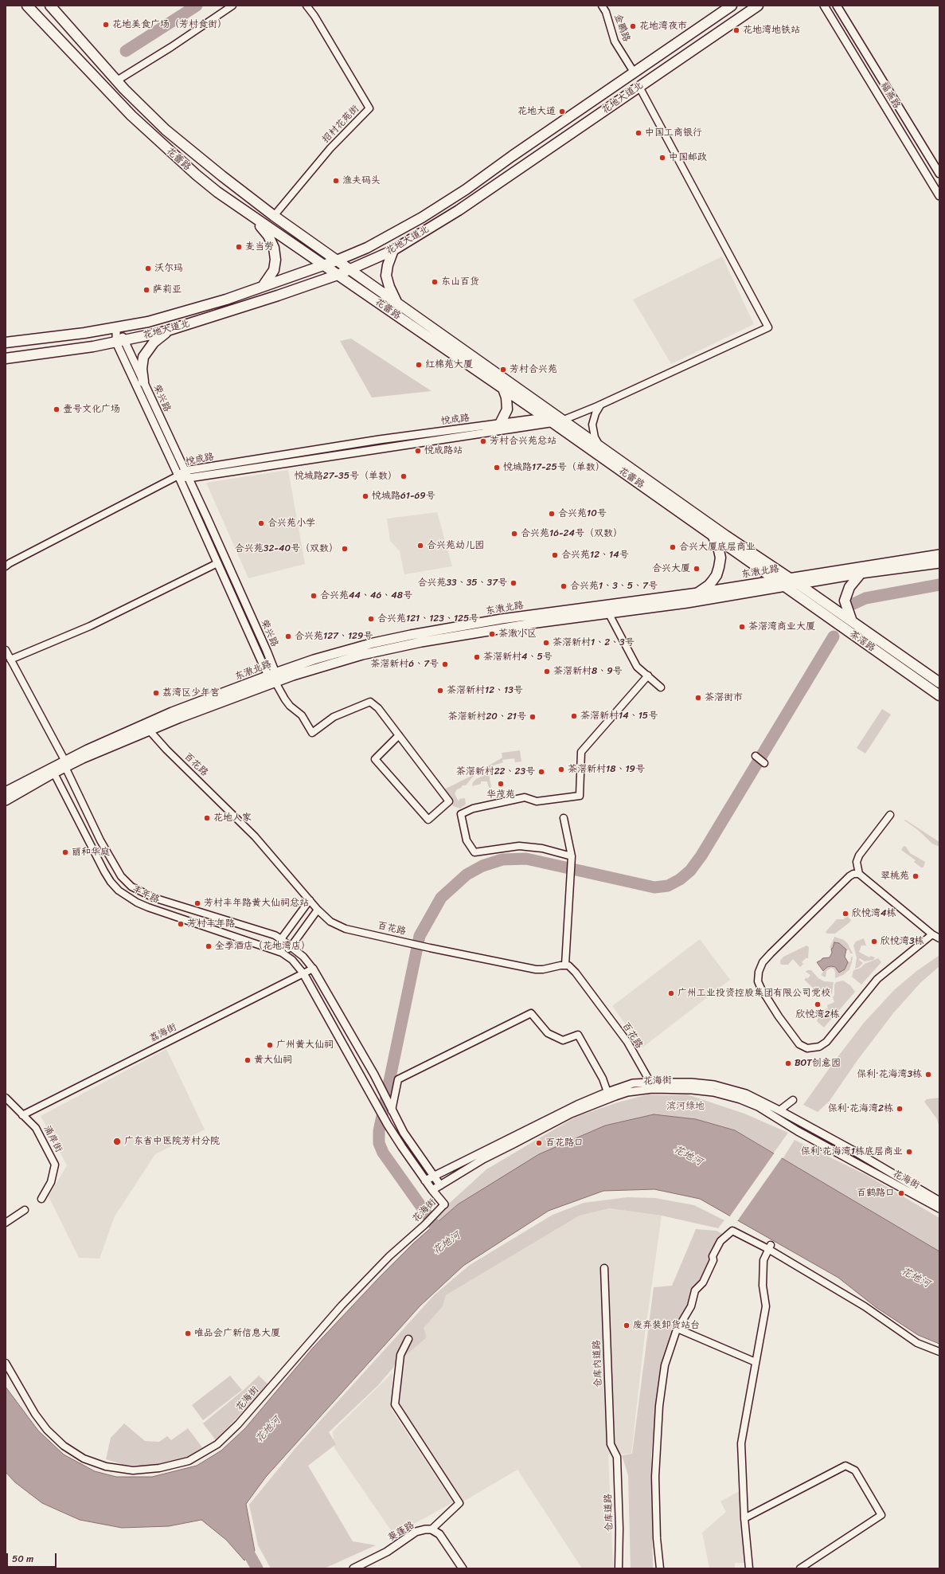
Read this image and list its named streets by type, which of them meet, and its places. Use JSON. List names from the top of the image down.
{
  "streets": {
    "main road": [
      "花地大道北",
      "花蕾路",
      "东漖北路",
      "茶滘路"
    ],
    "street": [
      "金鹏路",
      "福燕路",
      "招村花苑街",
      "荣兴路",
      "悦成路",
      "百花路",
      "丰年路",
      "荔海街",
      "花海街",
      "涌岸街",
      "仓库内道路",
      "仓库道路",
      "葵蓬路"
    ]
  },
  "crossings": [
    ["金鹏路", "花地大道北"],
    ["花地大道北", "花蕾路"],
    ["花地大道北", "荣兴路"],
    ["招村花苑街", "花蕾路"],
    ["花蕾路", "悦成路"],
    ["花蕾路", "东漖北路"],
    ["花蕾路", "茶滘路"],
    ["荣兴路", "悦成路"],
    ["荣兴路", "东漖北路"],
    ["东漖北路", "茶滘路"],
    ["东漖北路", "百花路"],
    ["东漖北路", "丰年路"],
    ["百花路", "花海街"],
    ["丰年路", "荔海街"],
    ["荔海街", "涌岸街"],
    ["仓库内道路", "仓库道路"]
  ],
  "water": ["花地河"],
  "parks": ["滨河绿地"],
  "places": [
    "花地美食广场（芳村食街）",
    "花地湾夜市",
    "花地湾地铁站",
    "花地大道",
    "中国工商银行",
    "中国邮政",
    "渔夫码头",
    "麦当劳",
    "沃尔玛",
    "东山百货",
    "萨莉亚",
    "红棉苑大厦",
    "芳村合兴苑",
    "壹号文化广场",
    "芳村合兴苑总站",
    "悦成路站",
    "悦城路17-25号（单数）",
    "悦城路27-35号（单数）",
    "悦城路61-69号",
    "合兴苑10号",
    "合兴苑小学",
    "合兴苑16-24号（双数）",
    "合兴苑幼儿园",
    "合兴大厦底层商业",
    "合兴苑32-40号（双数）",
    "合兴苑12、14号",
    "合兴大厦",
    "合兴苑33、35、37号",
    "合兴苑1、3、5、7号",
    "合兴苑44、46、48号",
    "合兴苑121、123、125号",
    "茶滘湾商业大厦",
    "茶漖小区",
    "合兴苑127、129号",
    "茶滘新村1、2、3号",
    "茶滘新村4、5号",
    "茶滘新村6、7号",
    "茶滘新村8、9号",
    "茶滘新村12、13号",
    "荔湾区少年宫",
    "茶滘街市",
    "茶滘新村14、15号",
    "茶滘新村20、21号",
    "茶滘新村18、19号",
    "茶滘新村22、23号",
    "华茂苑",
    "花地人家",
    "丽和华庭",
    "翠桃苑",
    "芳村丰年路黄大仙祠总站",
    "欣悦湾4栋",
    "芳村丰年路",
    "欣悦湾3栋",
    "全季酒店（花地湾店）",
    "广州工业投资控股集团有限公司党校",
    "欣悦湾2栋",
    "广州黄大仙祠",
    "黄大仙祠",
    "BOT创意园",
    "保利·花海湾3栋",
    "保利·花海湾2栋",
    "广东省中医院芳村分院",
    "百花路口",
    "保利·花海湾1栋底层商业",
    "百鹤路口",
    "废弃装卸货站台",
    "唯品会广新信息大厦"
  ],
  "scale_bar": "50 m"
}
